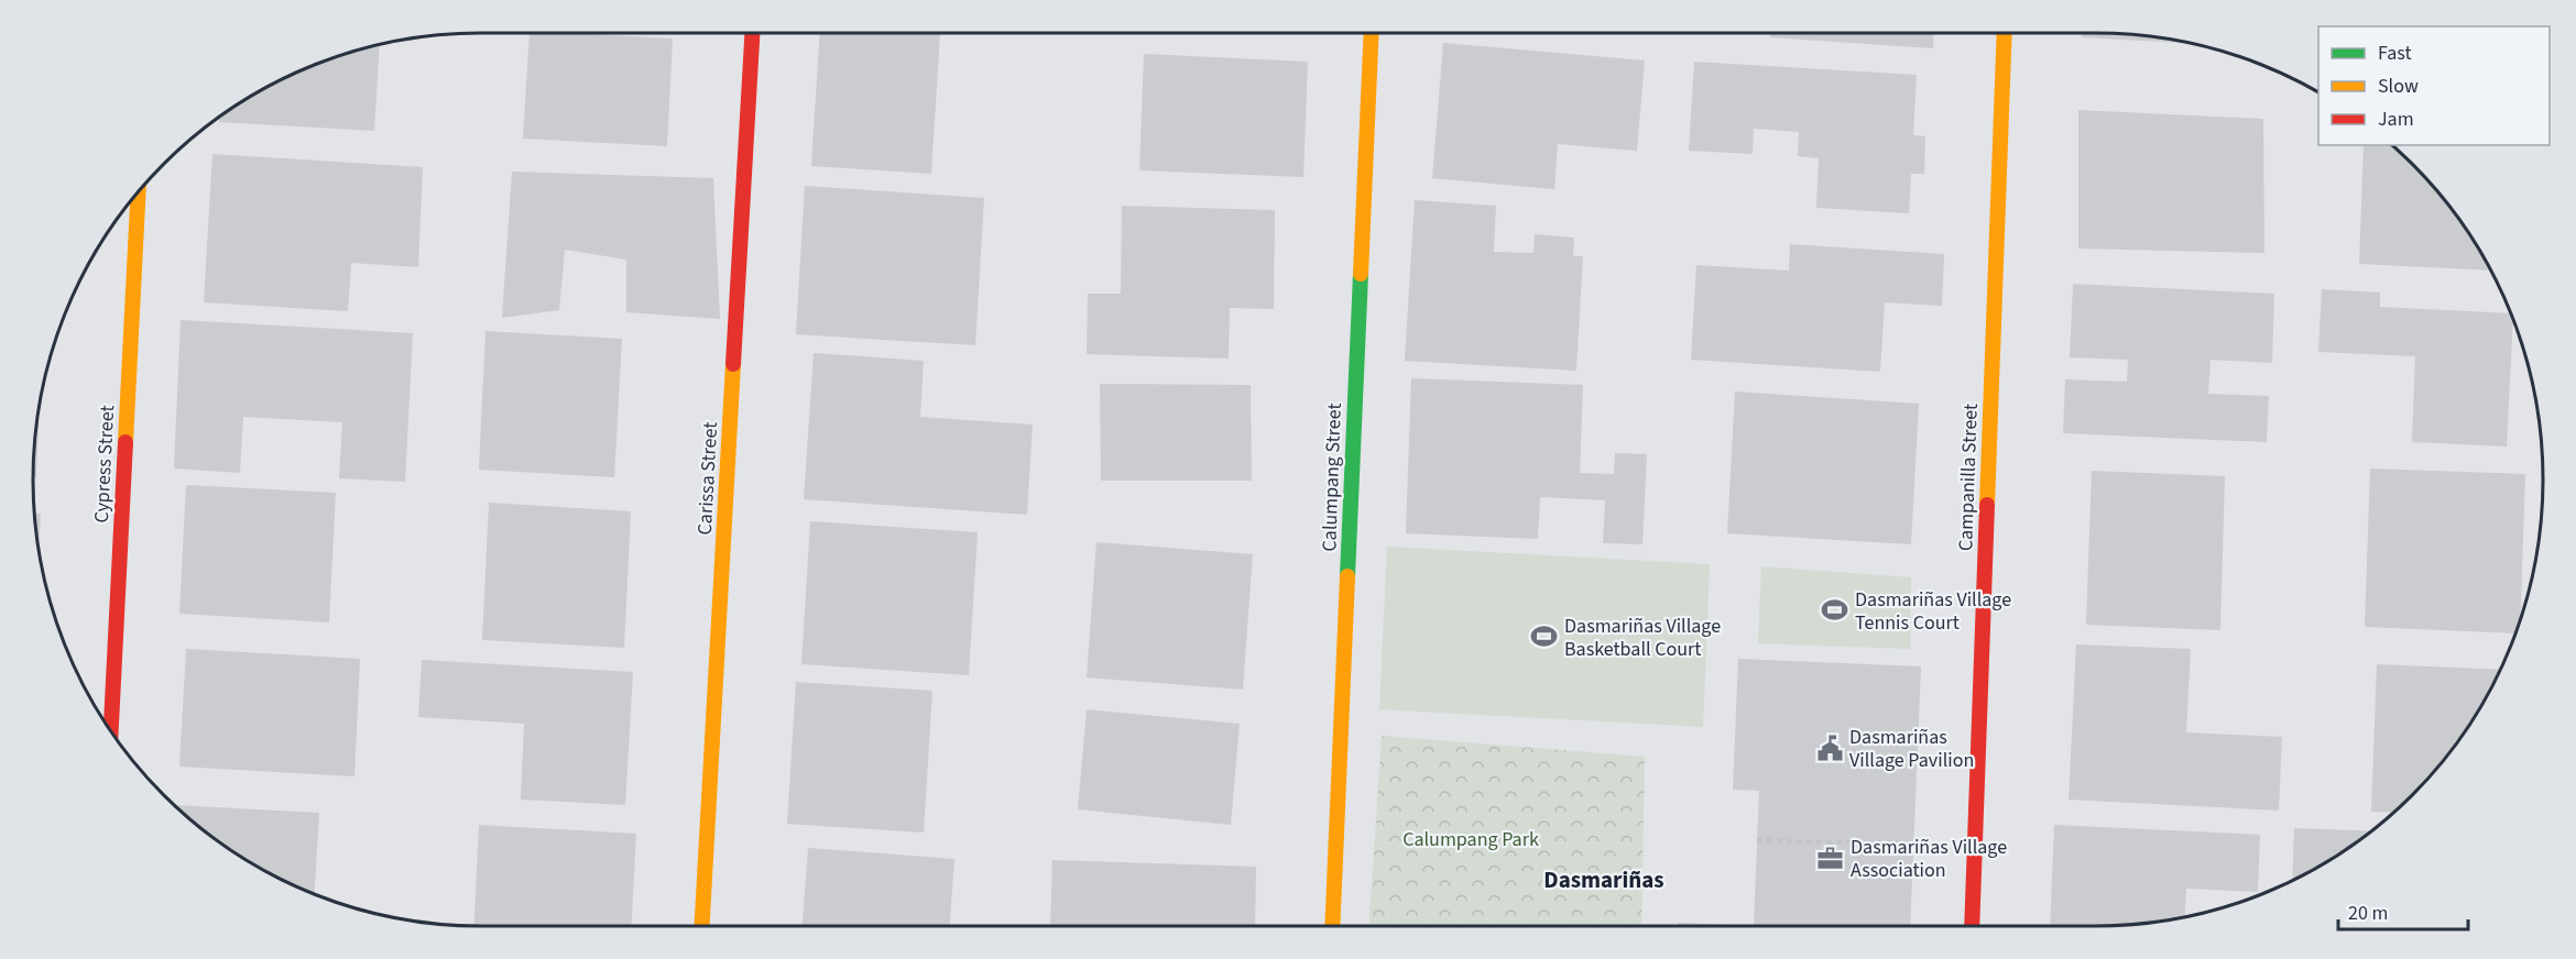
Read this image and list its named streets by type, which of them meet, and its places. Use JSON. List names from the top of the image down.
{
  "streets": {
    "street": [
      "Cypress Street",
      "Calumpang Street",
      "Campanilla Street",
      "Carissa Street"
    ]
  },
  "districts": ["Dasmariñas"],
  "parks": ["Calumpang Park"],
  "places": {
    "sports": ["Dasmariñas Village Tennis Court", "Dasmariñas Village Basketball Court"],
    "public building": ["Dasmariñas Village Pavilion"],
    "office": ["Dasmariñas Village Association"]
  },
  "legend": ["Fast", "Slow", "Jam"],
  "scale_bar": "20 m"
}
